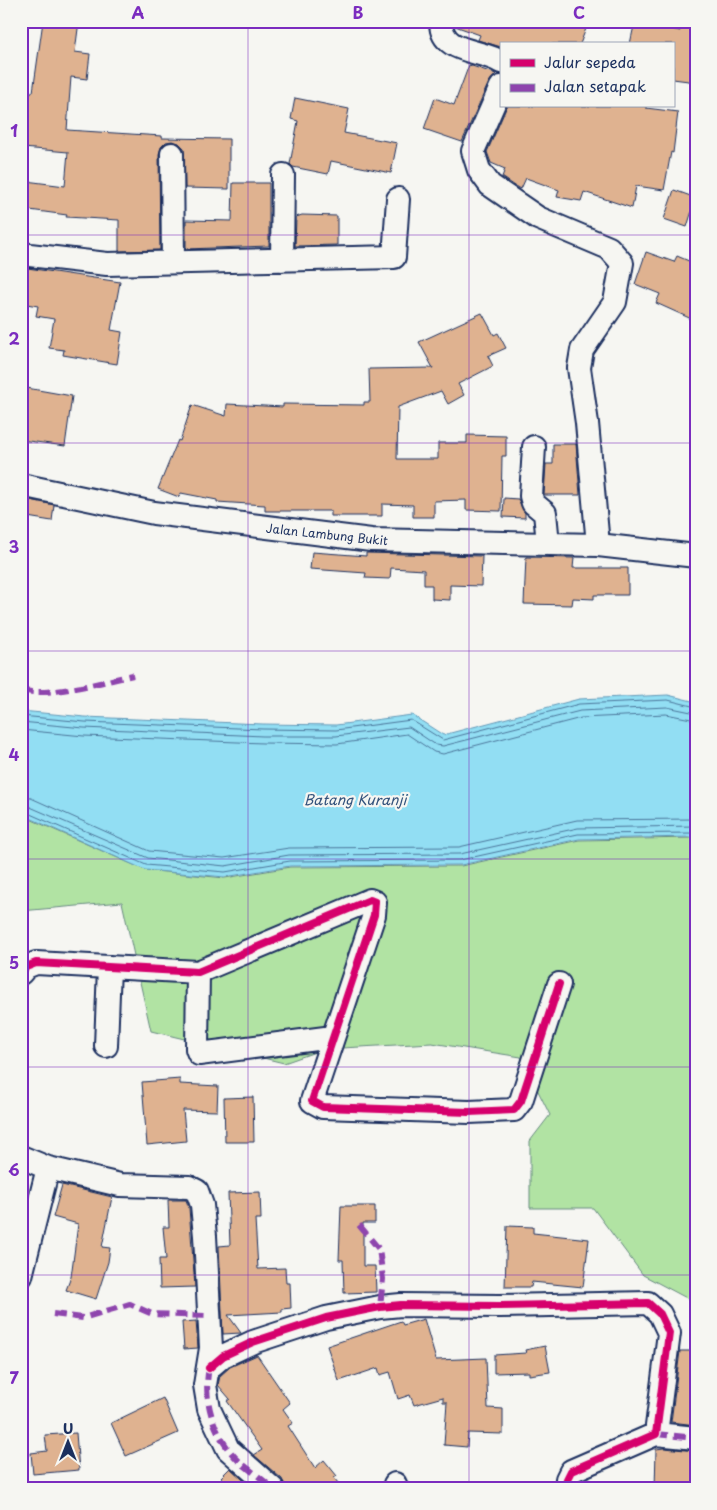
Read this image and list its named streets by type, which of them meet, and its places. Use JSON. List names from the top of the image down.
{
  "streets": {
    "street": ["Jalan Lambung Bukit"]
  },
  "water": ["Batang Kuranji"],
  "legend": ["Jalur sepeda", "Jalan setapak"],
  "north": "top",
  "grid": {
    "columns": ["A", "B", "C"],
    "rows": [
      "1",
      "2",
      "3",
      "4",
      "5",
      "6",
      "7"
    ]
  }
}
